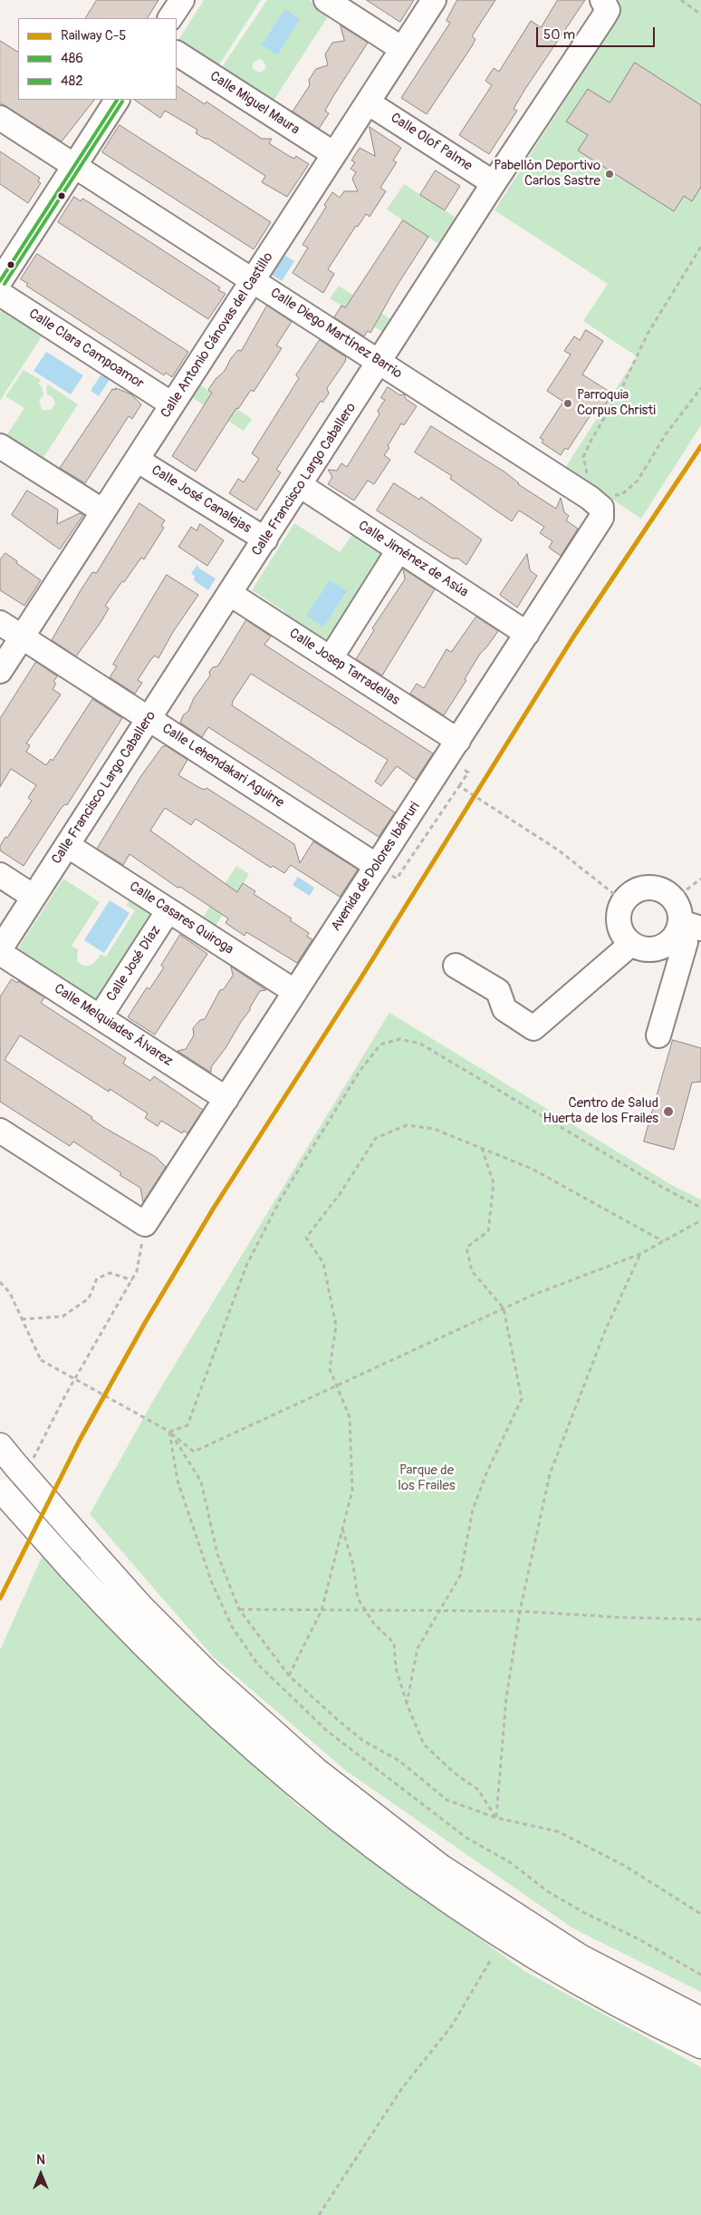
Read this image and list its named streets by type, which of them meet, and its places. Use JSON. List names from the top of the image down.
{
  "streets": {
    "street": [
      "Calle Miguel Maura",
      "Calle Olof Palme",
      "Calle Diego Martínez Barrio",
      "Calle Antonio Cánovas del Castillo",
      "Calle Clara Campoamor",
      "Calle Francisco Largo Caballero",
      "Calle José Canalejas",
      "Calle Jiménez de Asúa",
      "Calle Josep Tarradellas",
      "Calle Lehendakari Aguirre",
      "Avenida de Dolores Ibárruri",
      "Calle Casares Quiroga",
      "Calle José Díaz",
      "Calle Melquiades Álvarez"
    ]
  },
  "crossings": [
    ["Calle Miguel Maura", "Calle Antonio Cánovas del Castillo"],
    ["Calle Olof Palme", "Calle Antonio Cánovas del Castillo"],
    ["Calle Olof Palme", "Calle Francisco Largo Caballero"],
    ["Calle Diego Martínez Barrio", "Calle Antonio Cánovas del Castillo"],
    ["Calle Diego Martínez Barrio", "Calle Francisco Largo Caballero"],
    ["Calle Diego Martínez Barrio", "Avenida de Dolores Ibárruri"],
    ["Calle Antonio Cánovas del Castillo", "Calle Clara Campoamor"],
    ["Calle Antonio Cánovas del Castillo", "Calle José Canalejas"],
    ["Calle Antonio Cánovas del Castillo", "Calle Lehendakari Aguirre"],
    ["Calle Francisco Largo Caballero", "Calle José Canalejas"],
    ["Calle Francisco Largo Caballero", "Calle Jiménez de Asúa"],
    ["Calle Francisco Largo Caballero", "Calle Josep Tarradellas"],
    ["Calle Francisco Largo Caballero", "Calle Lehendakari Aguirre"],
    ["Calle Francisco Largo Caballero", "Calle Casares Quiroga"],
    ["Calle Jiménez de Asúa", "Avenida de Dolores Ibárruri"],
    ["Calle Josep Tarradellas", "Avenida de Dolores Ibárruri"],
    ["Calle Lehendakari Aguirre", "Avenida de Dolores Ibárruri"],
    ["Avenida de Dolores Ibárruri", "Calle Casares Quiroga"],
    ["Avenida de Dolores Ibárruri", "Calle Melquiades Álvarez"],
    ["Calle Casares Quiroga", "Calle José Díaz"],
    ["Calle José Díaz", "Calle Melquiades Álvarez"]
  ],
  "parks": ["Parque de los Frailes"],
  "places": ["Pabellón Deportivo Carlos Sastre", "Parroquia Corpus Christi", "Centro de Salud Huerta de los Frailes"],
  "lines": ["transit line 486", "transit line 482", "rail line C-5"],
  "legend": ["Railway C-5", "486", "482"],
  "scale_bar": "50 m",
  "north": "top"
}
